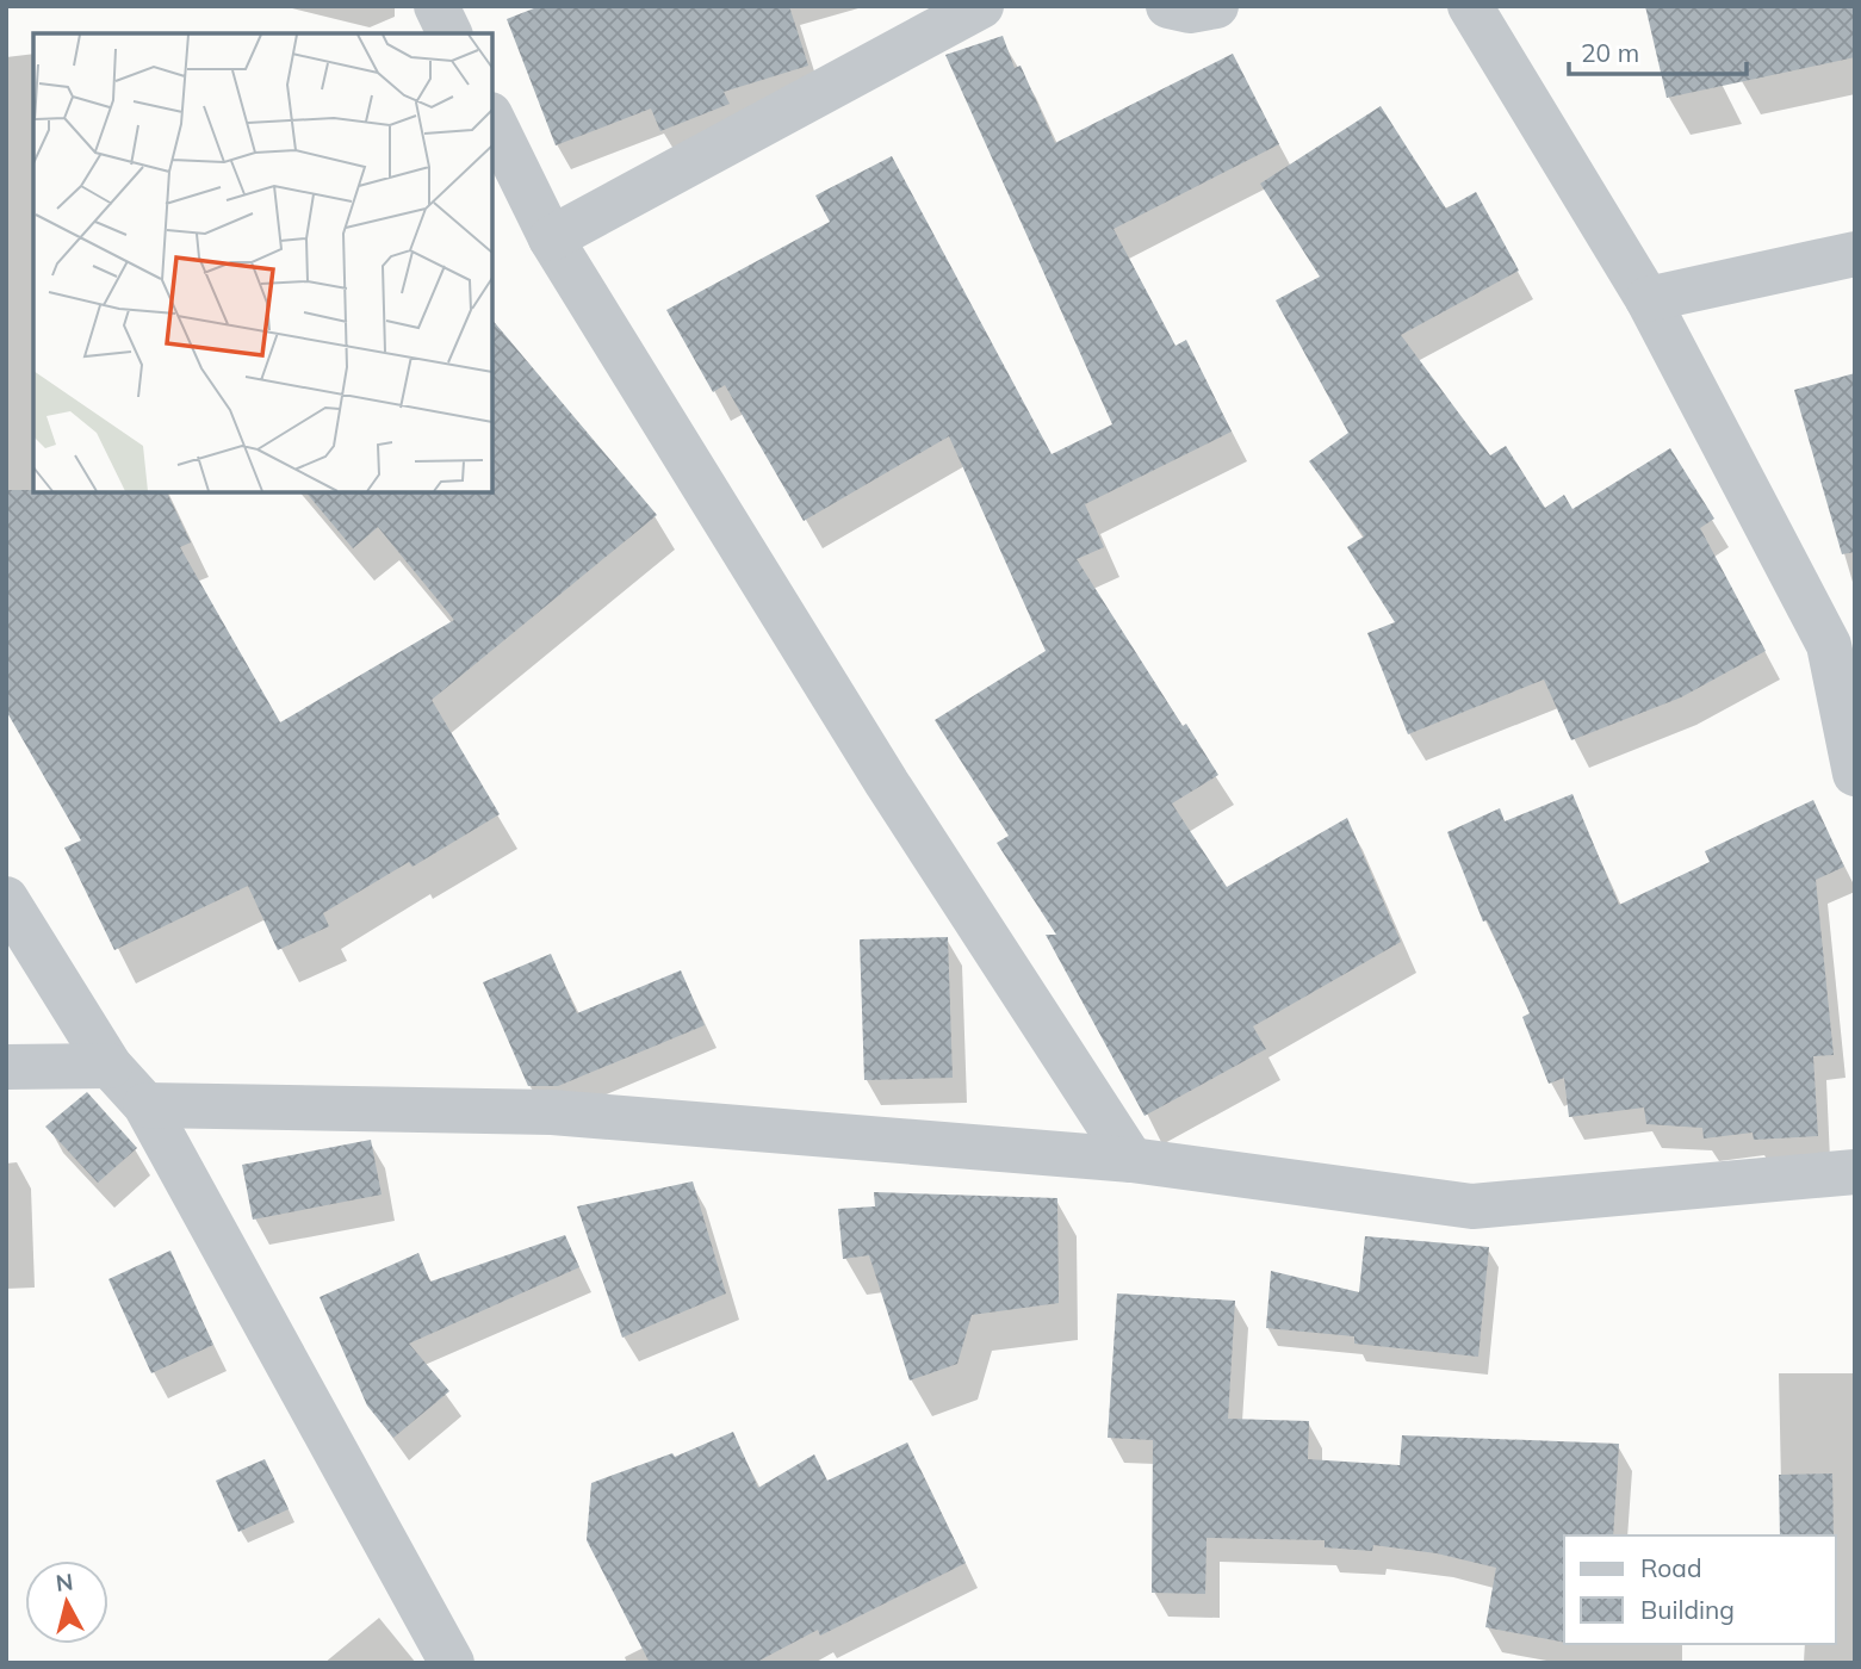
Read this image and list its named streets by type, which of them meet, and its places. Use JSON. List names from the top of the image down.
{
  "legend": ["Road", "Building"],
  "scale_bar": "20 m",
  "north": "top"
}
